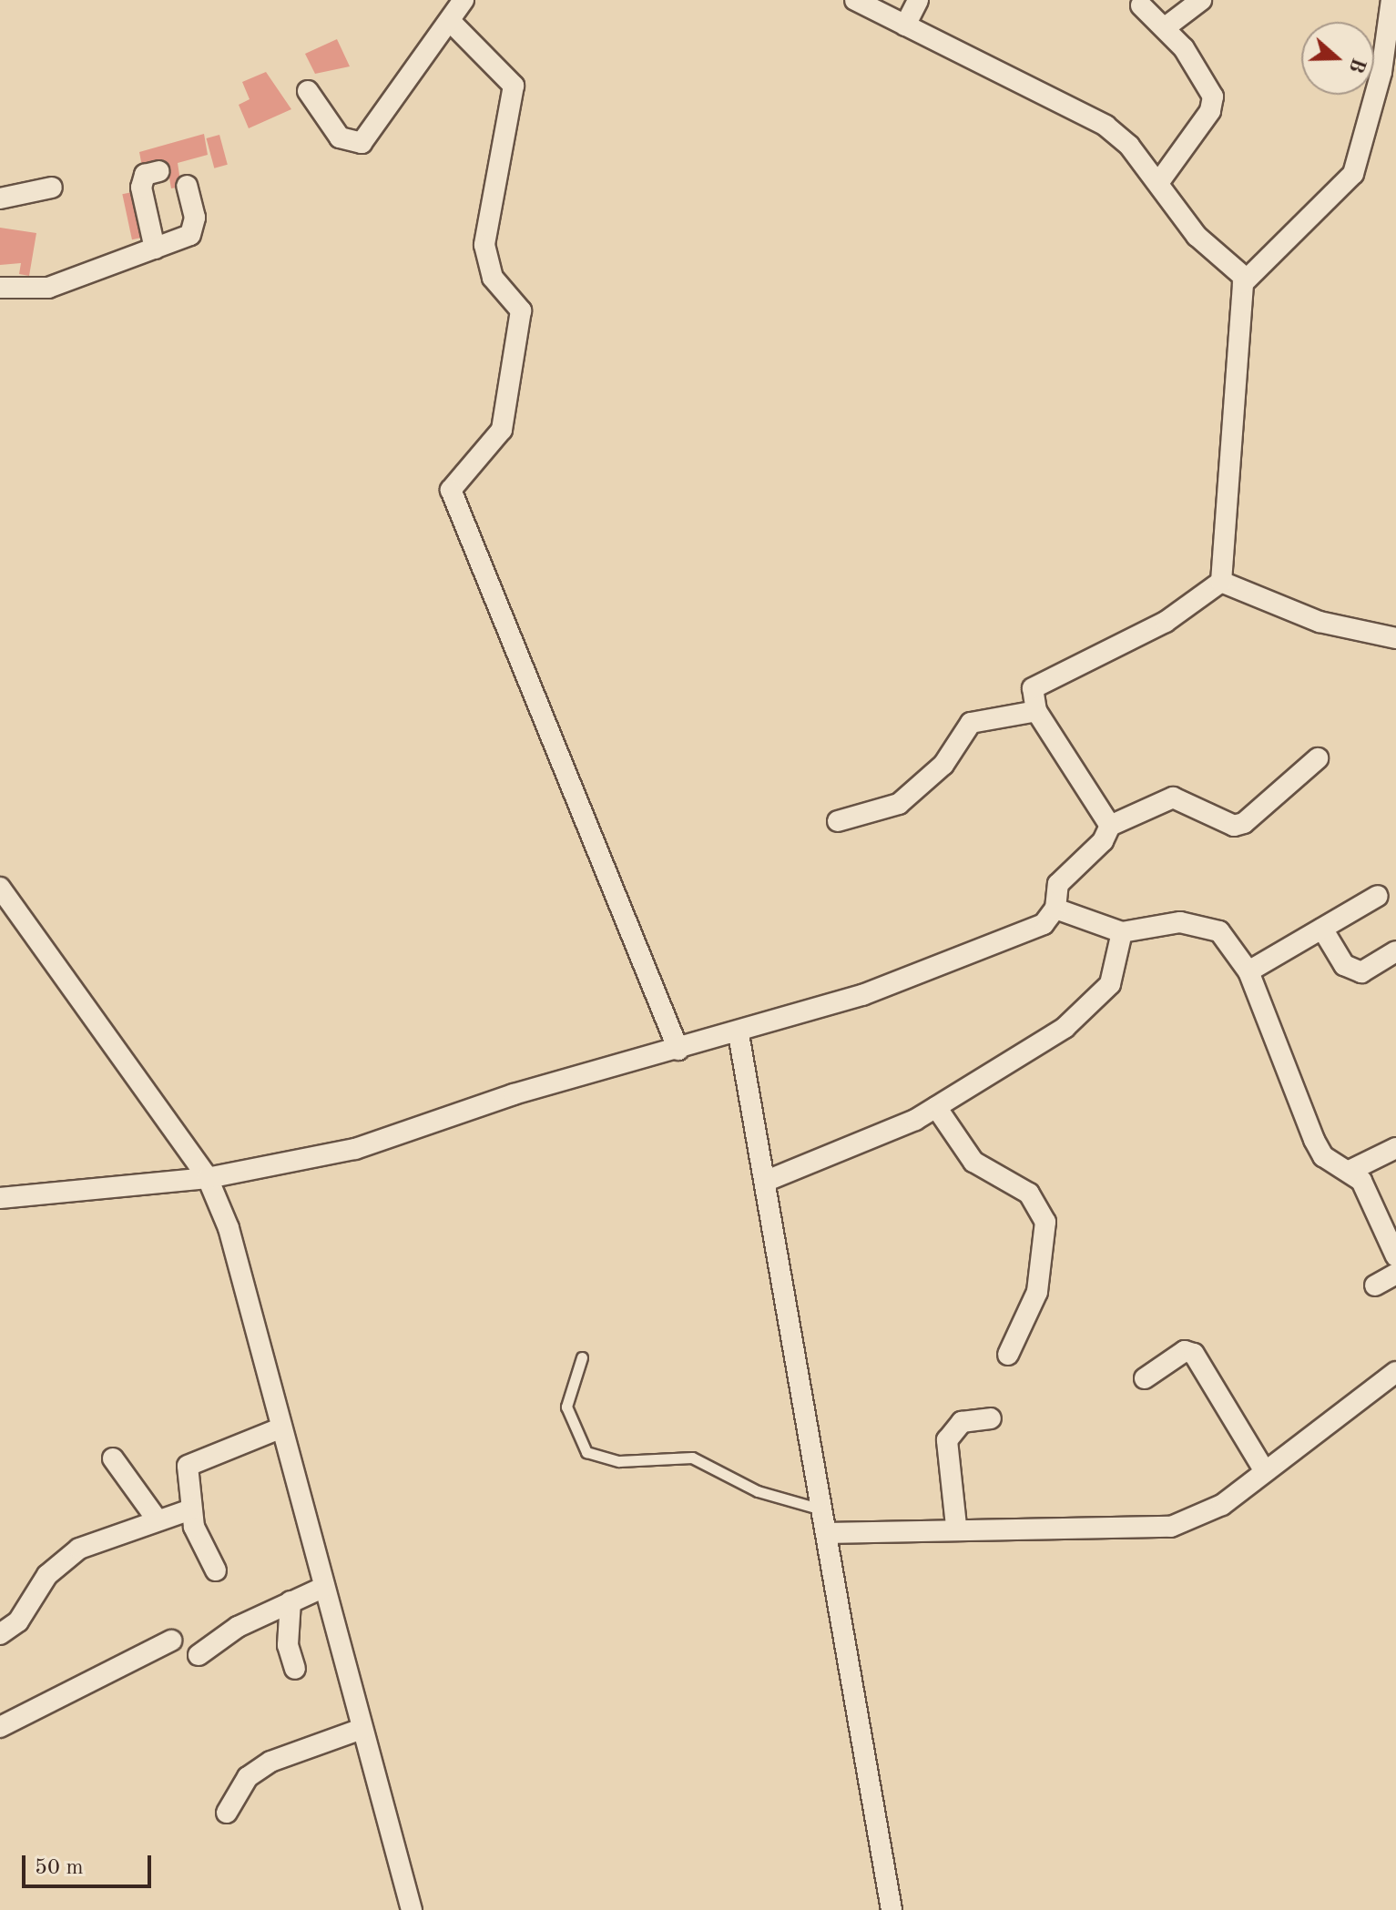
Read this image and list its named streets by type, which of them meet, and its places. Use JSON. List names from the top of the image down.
{
  "scale_bar": "50 m",
  "north": "right"
}
